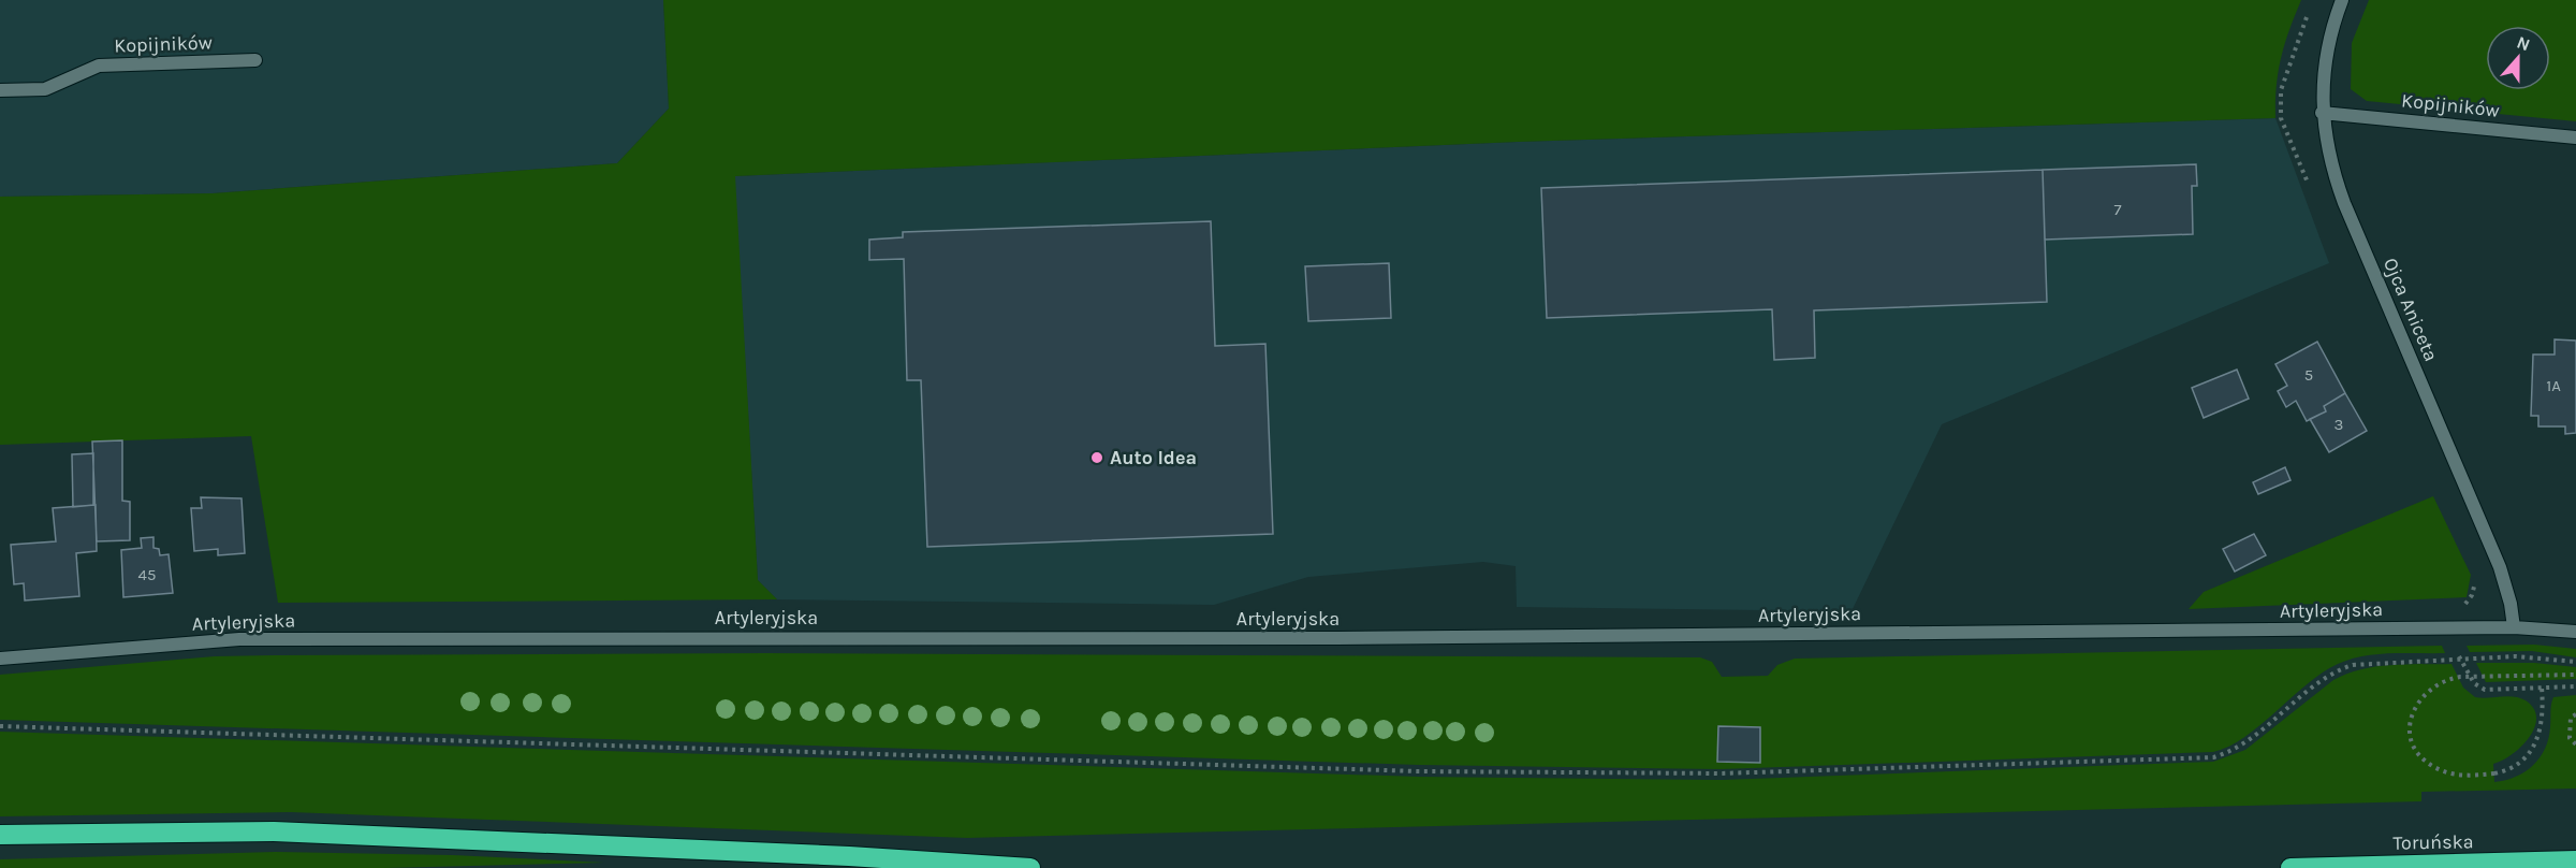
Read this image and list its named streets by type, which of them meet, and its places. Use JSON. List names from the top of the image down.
{
  "streets": {
    "highway": ["Toruńska"],
    "street": ["Kopijników", "Ojca Aniceta", "Artyleryjska"]
  },
  "crossings": [
    ["Kopijników", "Ojca Aniceta"],
    ["Ojca Aniceta", "Artyleryjska"]
  ],
  "places": ["Auto Idea"],
  "house_numbers": [
    "7",
    "5",
    "1A",
    "3",
    "45"
  ],
  "north": "top"
}
